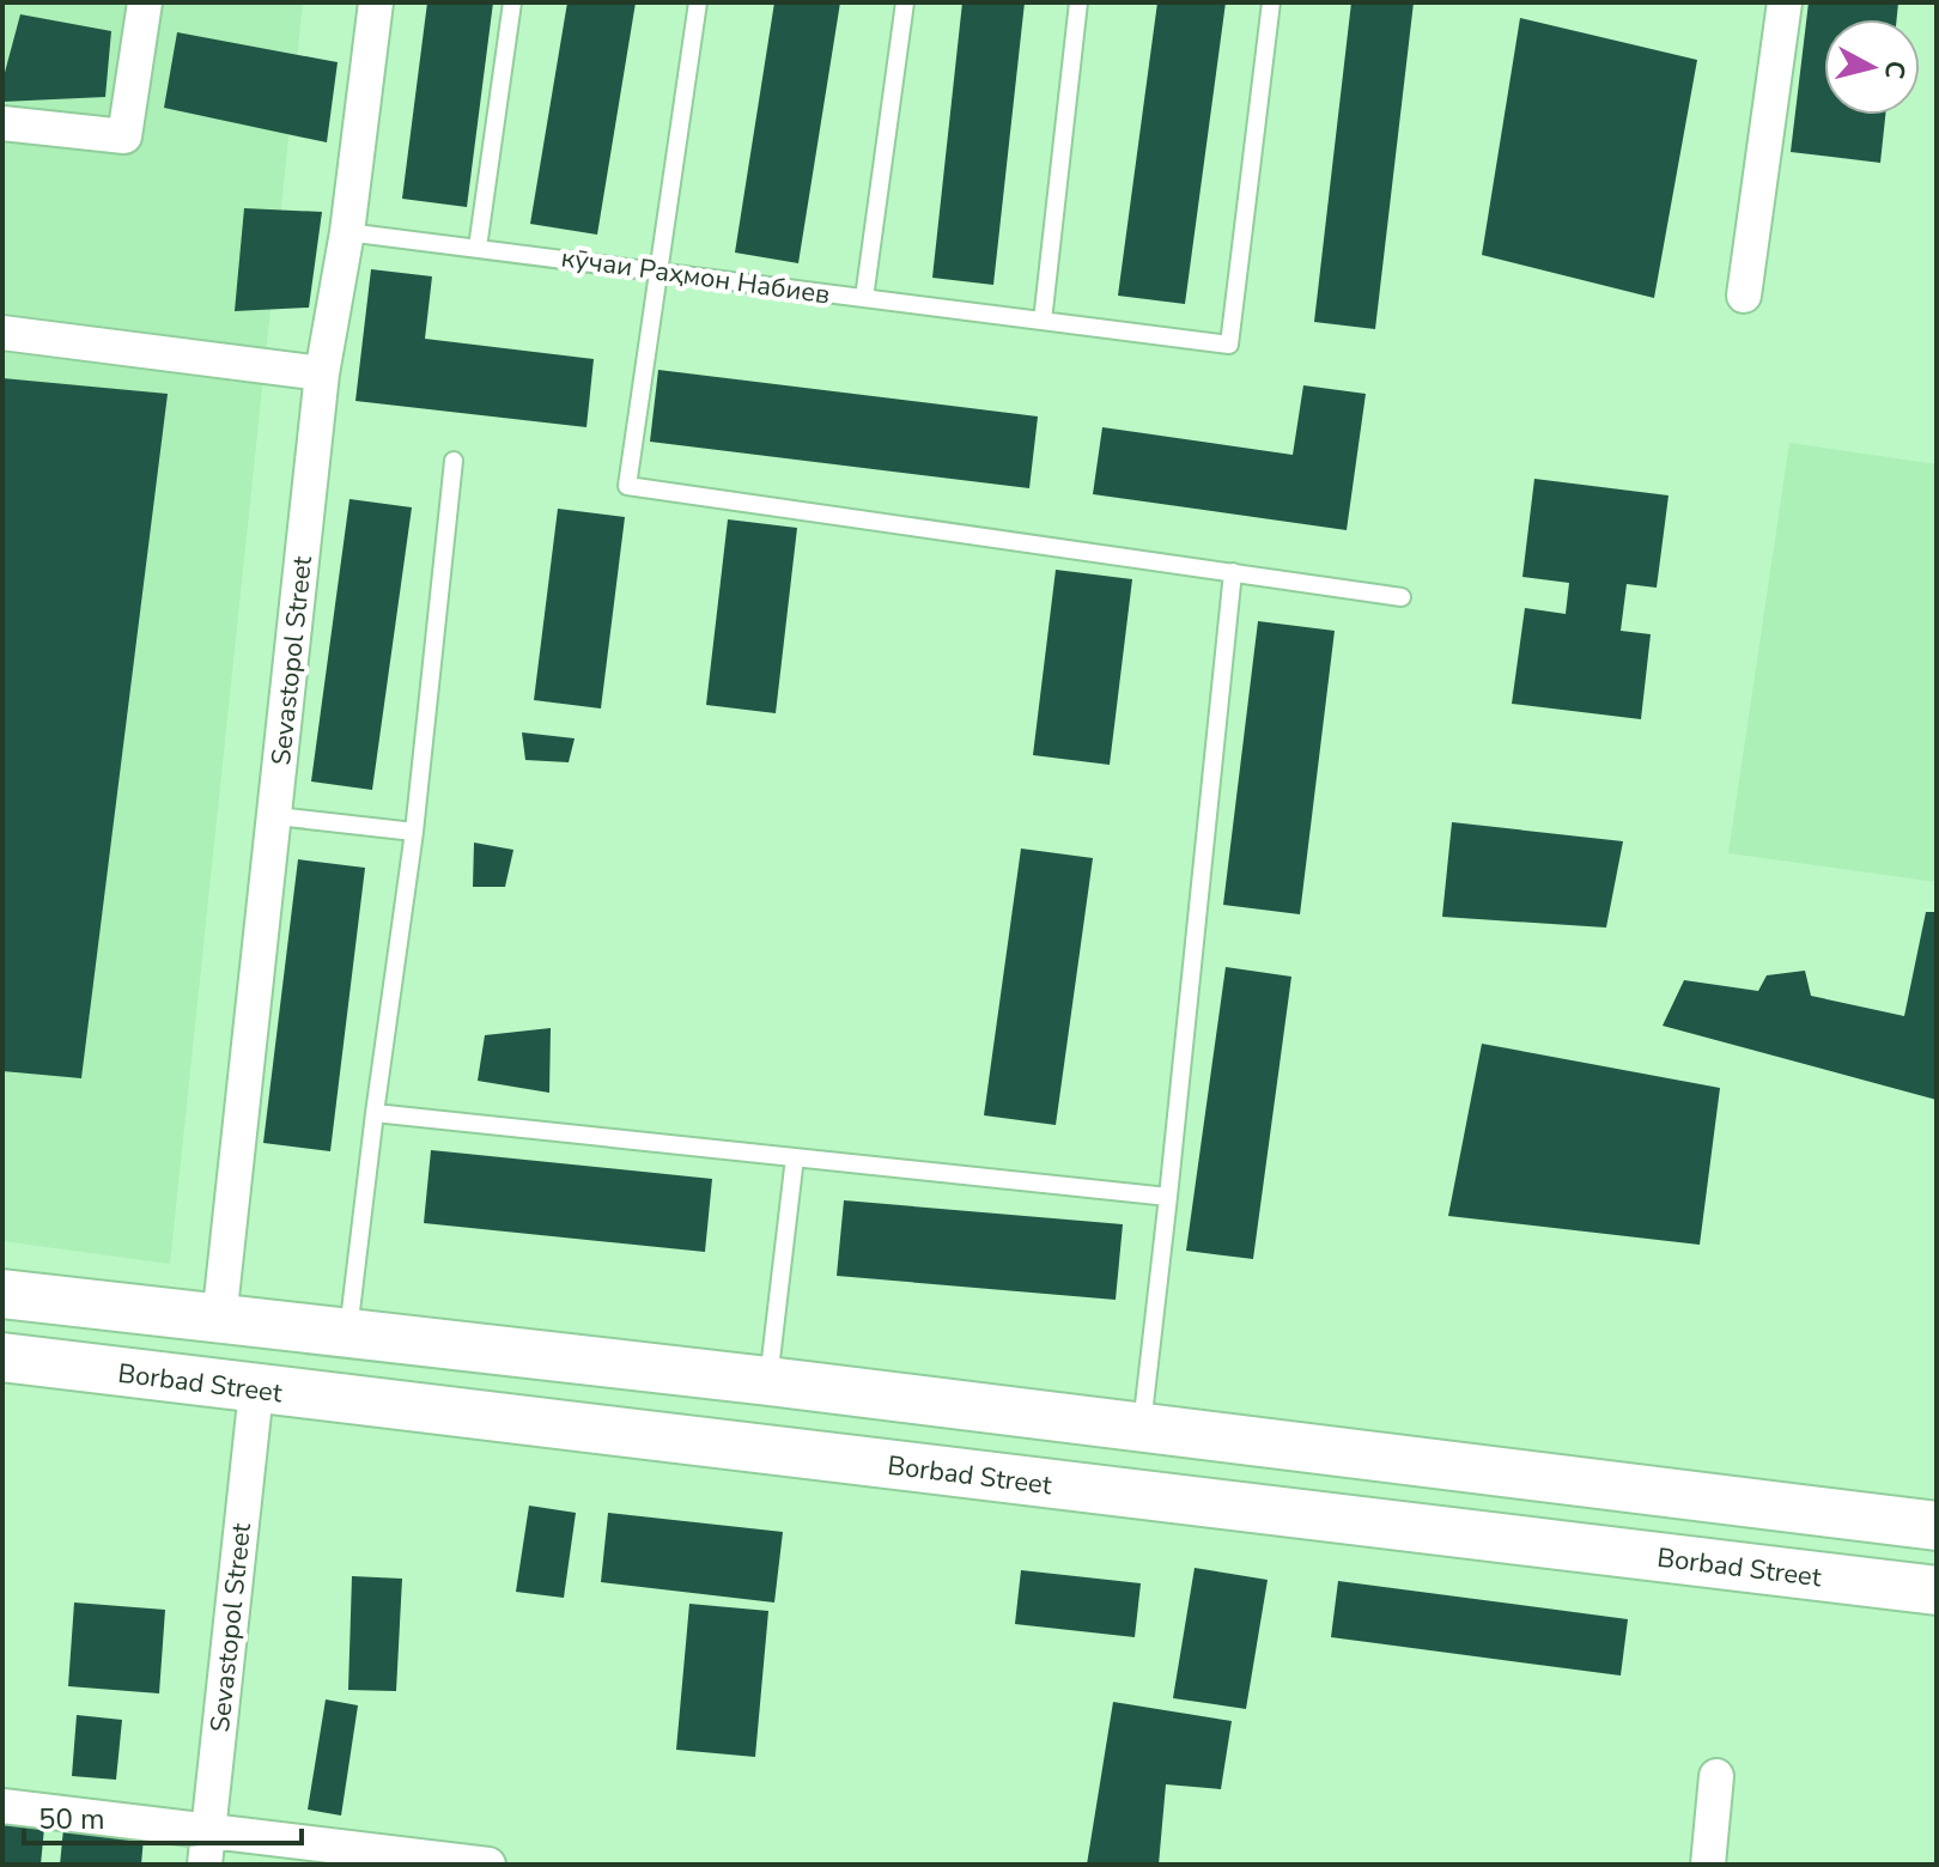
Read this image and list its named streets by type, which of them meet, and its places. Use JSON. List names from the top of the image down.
{
  "streets": {
    "main road": ["Borbad Street"],
    "street": ["Sevastopol Street"],
    "lane": ["кӯчаи Раҳмон Набиев"]
  },
  "crossings": [
    ["кӯчаи Раҳмон Набиев", "Sevastopol Street"],
    ["Sevastopol Street", "Borbad Street"]
  ],
  "scale_bar": "50 m",
  "north": "right"
}
